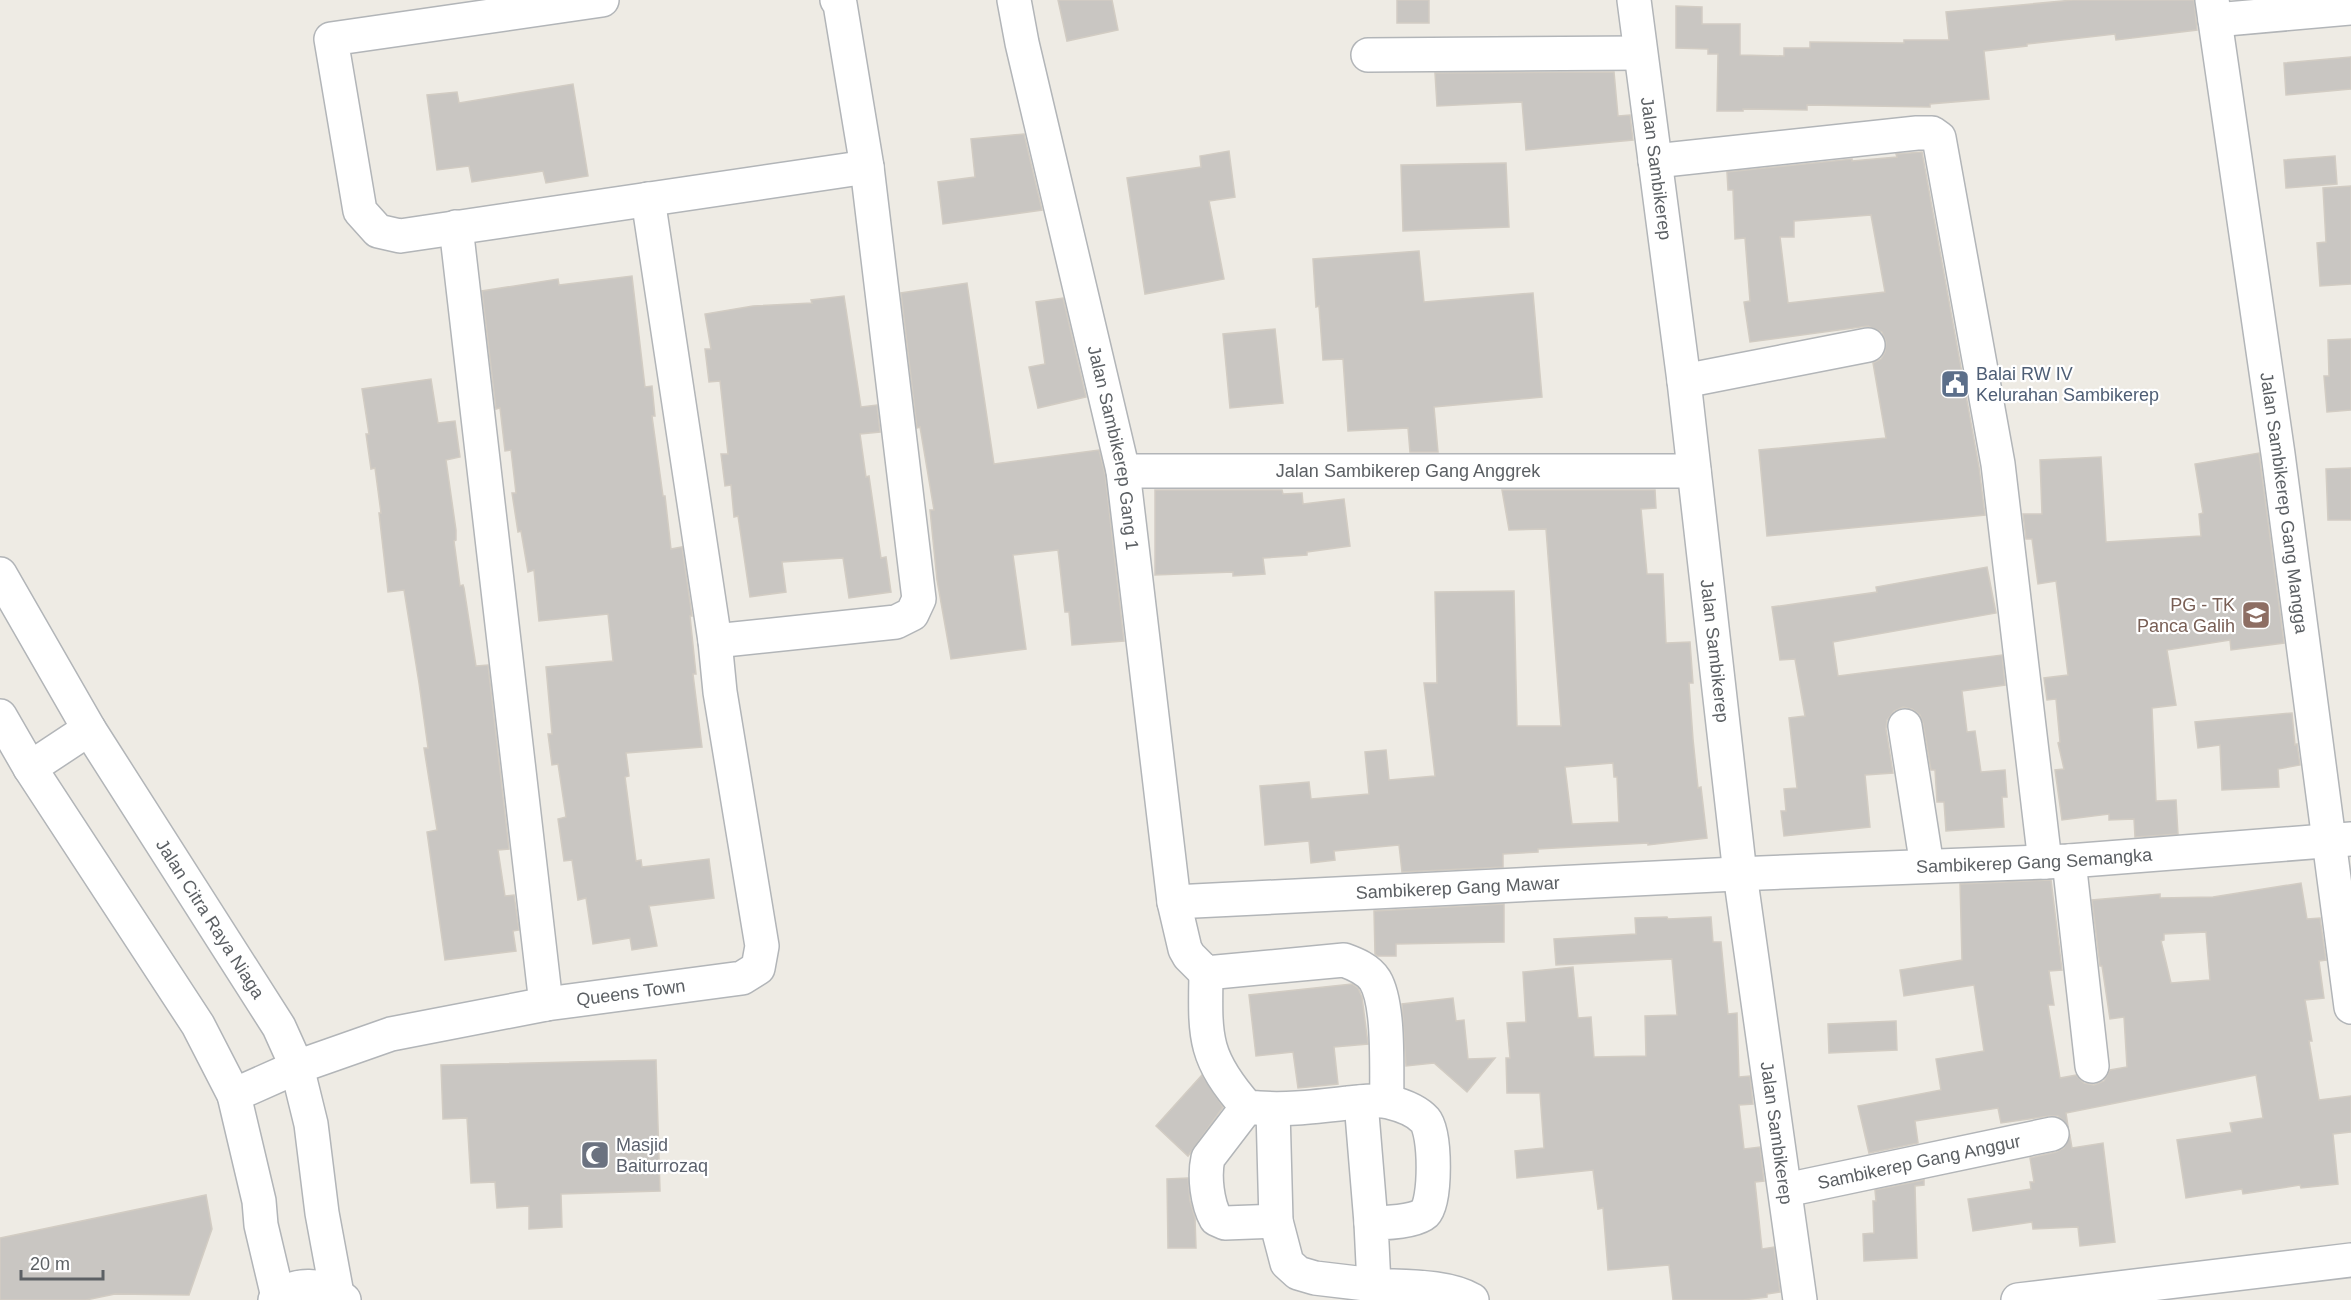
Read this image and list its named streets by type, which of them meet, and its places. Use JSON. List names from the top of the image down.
{
  "streets": {
    "street": [
      "Jalan Sambikerep",
      "Jalan Sambikerep Gang 1",
      "Jalan Sambikerep Gang Anggrek",
      "Jalan Sambikerep Gang Mangga",
      "Sambikerep Gang Semangka",
      "Sambikerep Gang Mawar",
      "Jalan Citra Raya Niaga",
      "Queens Town",
      "Sambikerep Gang Anggur"
    ]
  },
  "crossings": [
    ["Jalan Sambikerep", "Jalan Sambikerep Gang Anggrek"],
    ["Jalan Sambikerep", "Sambikerep Gang Semangka"],
    ["Jalan Sambikerep", "Sambikerep Gang Mawar"],
    ["Jalan Sambikerep", "Sambikerep Gang Anggur"],
    ["Jalan Sambikerep Gang 1", "Jalan Sambikerep Gang Anggrek"],
    ["Jalan Sambikerep Gang 1", "Sambikerep Gang Mawar"],
    ["Jalan Sambikerep Gang Mangga", "Sambikerep Gang Semangka"],
    ["Sambikerep Gang Semangka", "Sambikerep Gang Mawar"],
    ["Jalan Citra Raya Niaga", "Queens Town"]
  ],
  "places": {
    "public building": ["Balai RW IV Kelurahan Sambikerep"],
    "school or university": ["PG - TK Panca Galih"],
    "mosque": ["Masjid Baiturrozaq"]
  },
  "scale_bar": "20 m"
}
